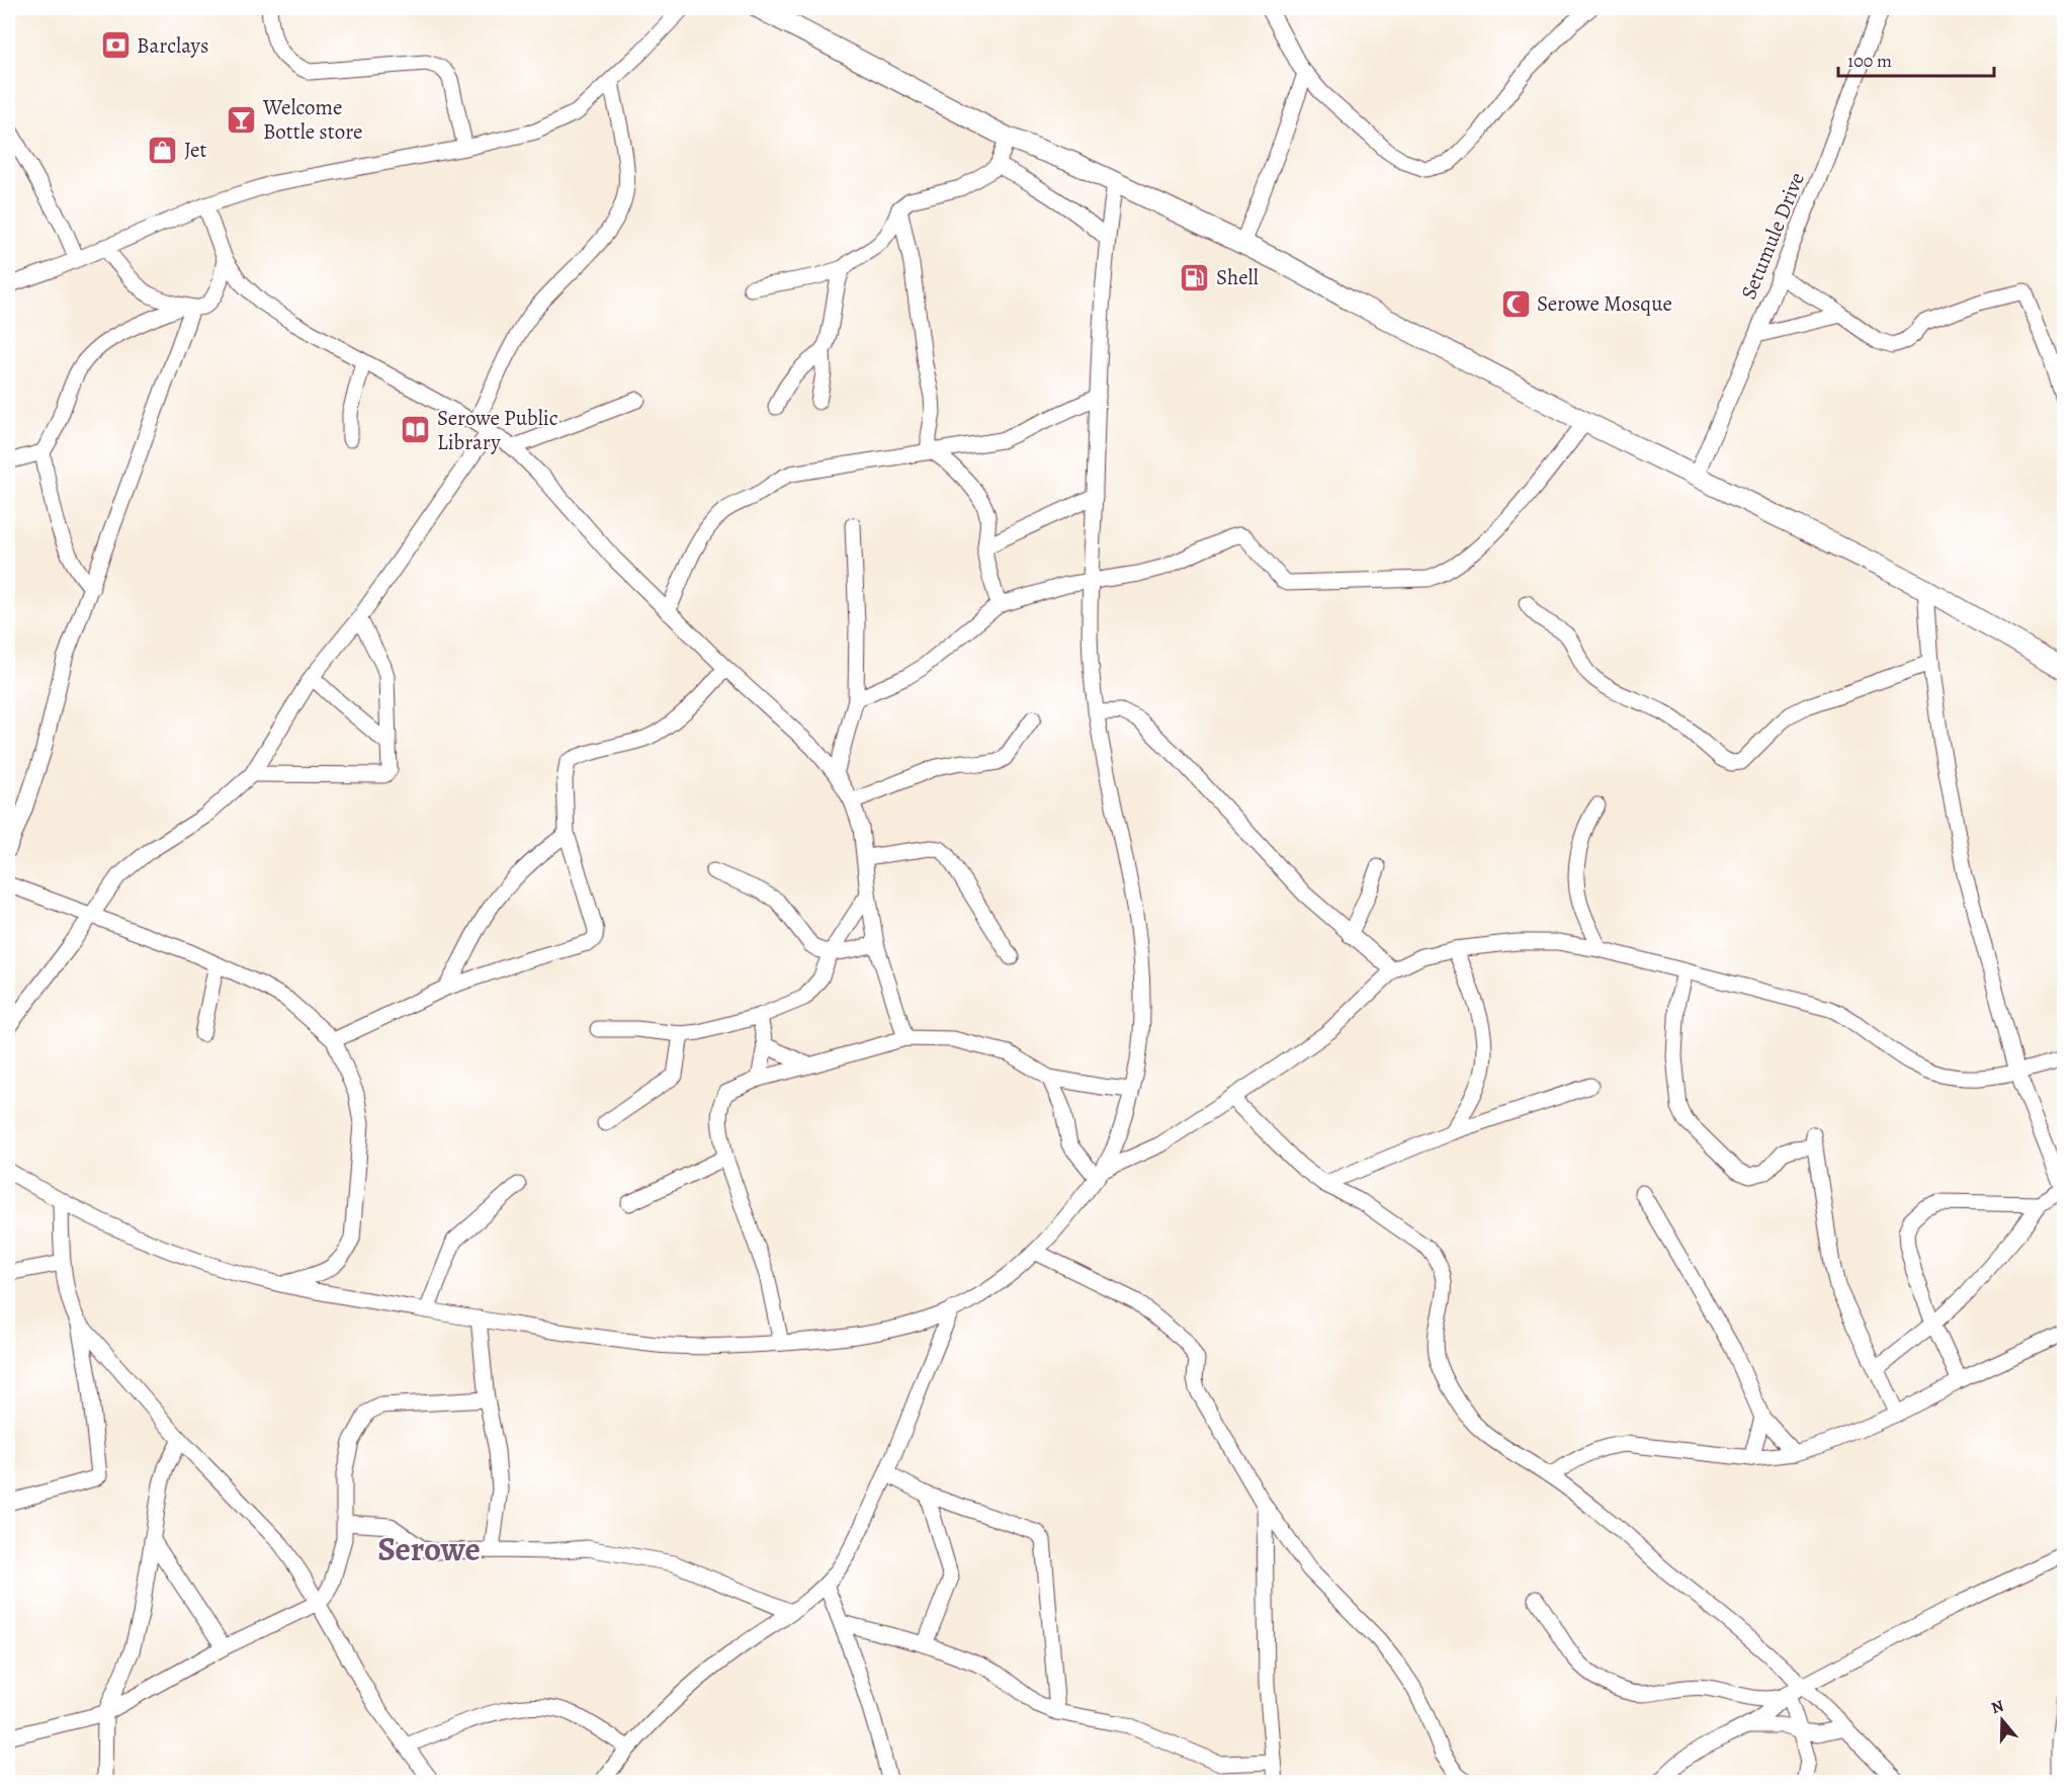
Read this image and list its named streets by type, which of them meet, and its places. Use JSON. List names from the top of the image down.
{
  "streets": {
    "street": ["Setumule Drive"]
  },
  "districts": ["Serowe"],
  "places": {
    "bank": ["Barclays"],
    "bar": ["Welcome Bottle store"],
    "shop": ["Jet"],
    "fuel station": ["Shell"],
    "mosque": ["Serowe Mosque"],
    "library": ["Serowe Public Library"]
  },
  "scale_bar": "100 m",
  "north": "top"
}
